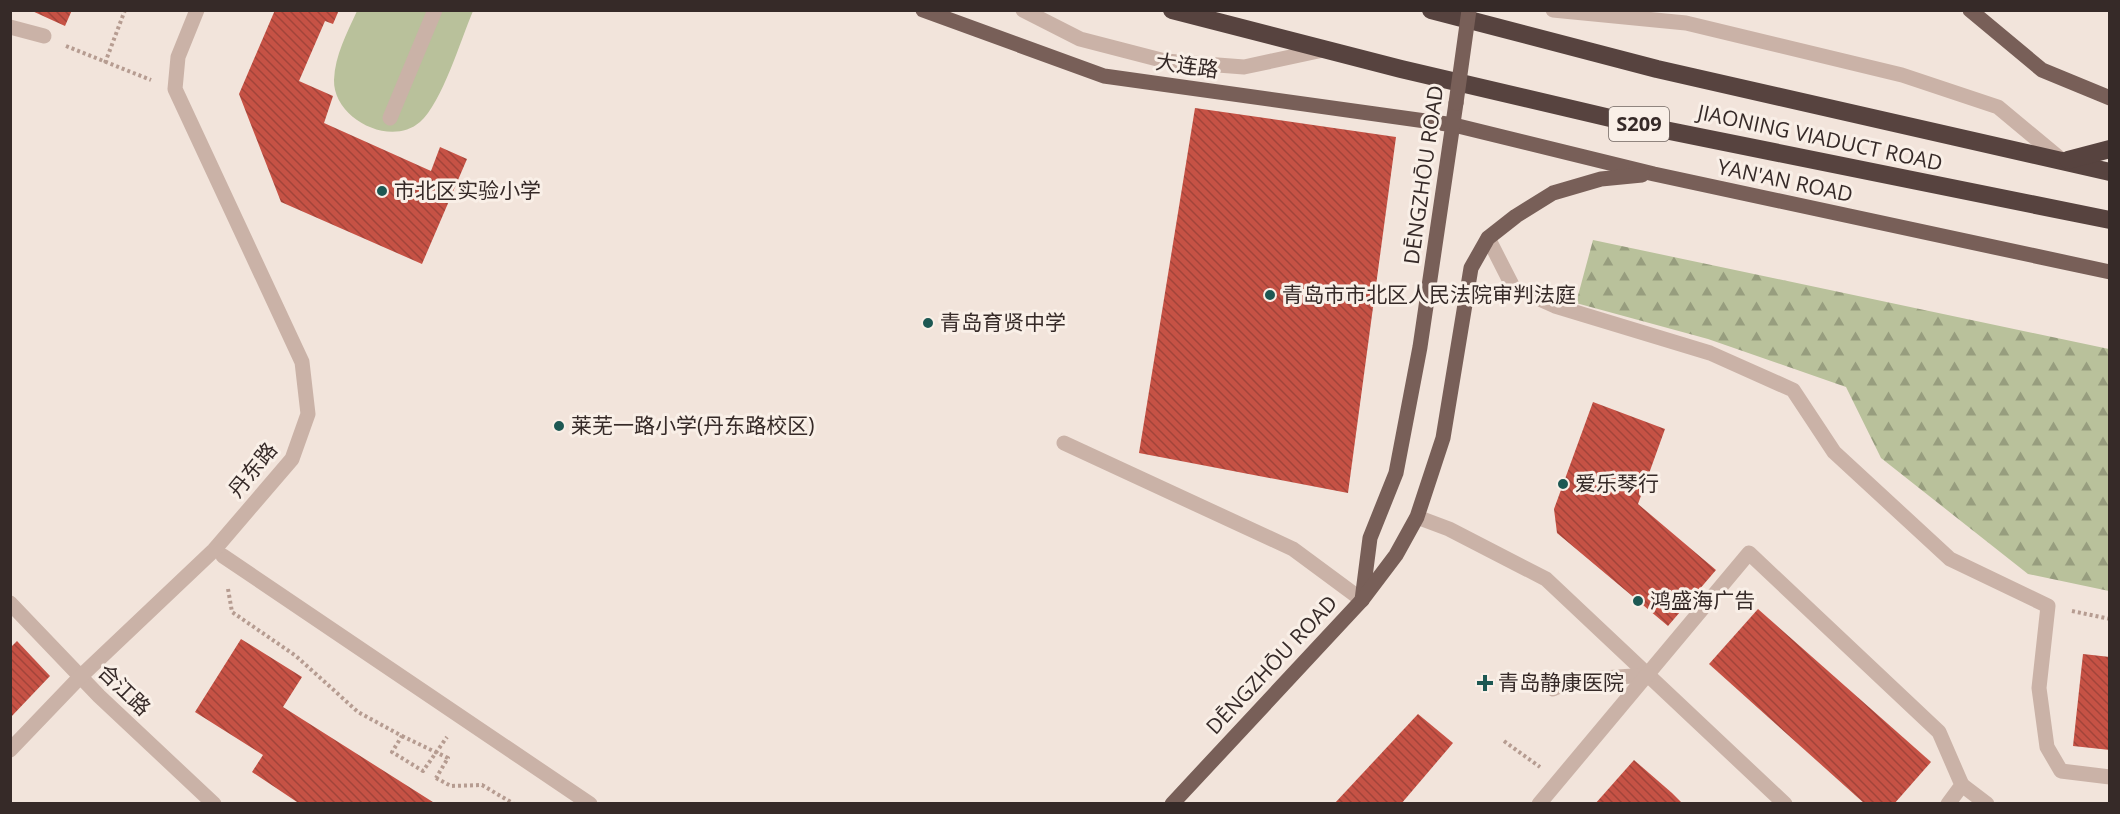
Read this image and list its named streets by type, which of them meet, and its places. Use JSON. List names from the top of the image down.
{
  "streets": {
    "highway": ["S209", "JIAONING VIADUCT ROAD"],
    "main road": ["大连路", "DĒNGZHŌU ROAD", "YAN'AN ROAD"],
    "street": ["丹东路", "合江路"]
  },
  "crossings": [
    ["大连路", "DĒNGZHŌU ROAD"],
    ["大连路", "YAN'AN ROAD"],
    ["DĒNGZHŌU ROAD", "YAN'AN ROAD"],
    ["丹东路", "合江路"]
  ],
  "places": {
    "other": [
      "市北区实验小学",
      "青岛市市北区人民法院审判法庭",
      "青岛育贤中学",
      "莱芜一路小学(丹东路校区)",
      "爱乐琴行",
      "鸿盛海广告"
    ],
    "health": ["青岛静康医院"]
  }
}
